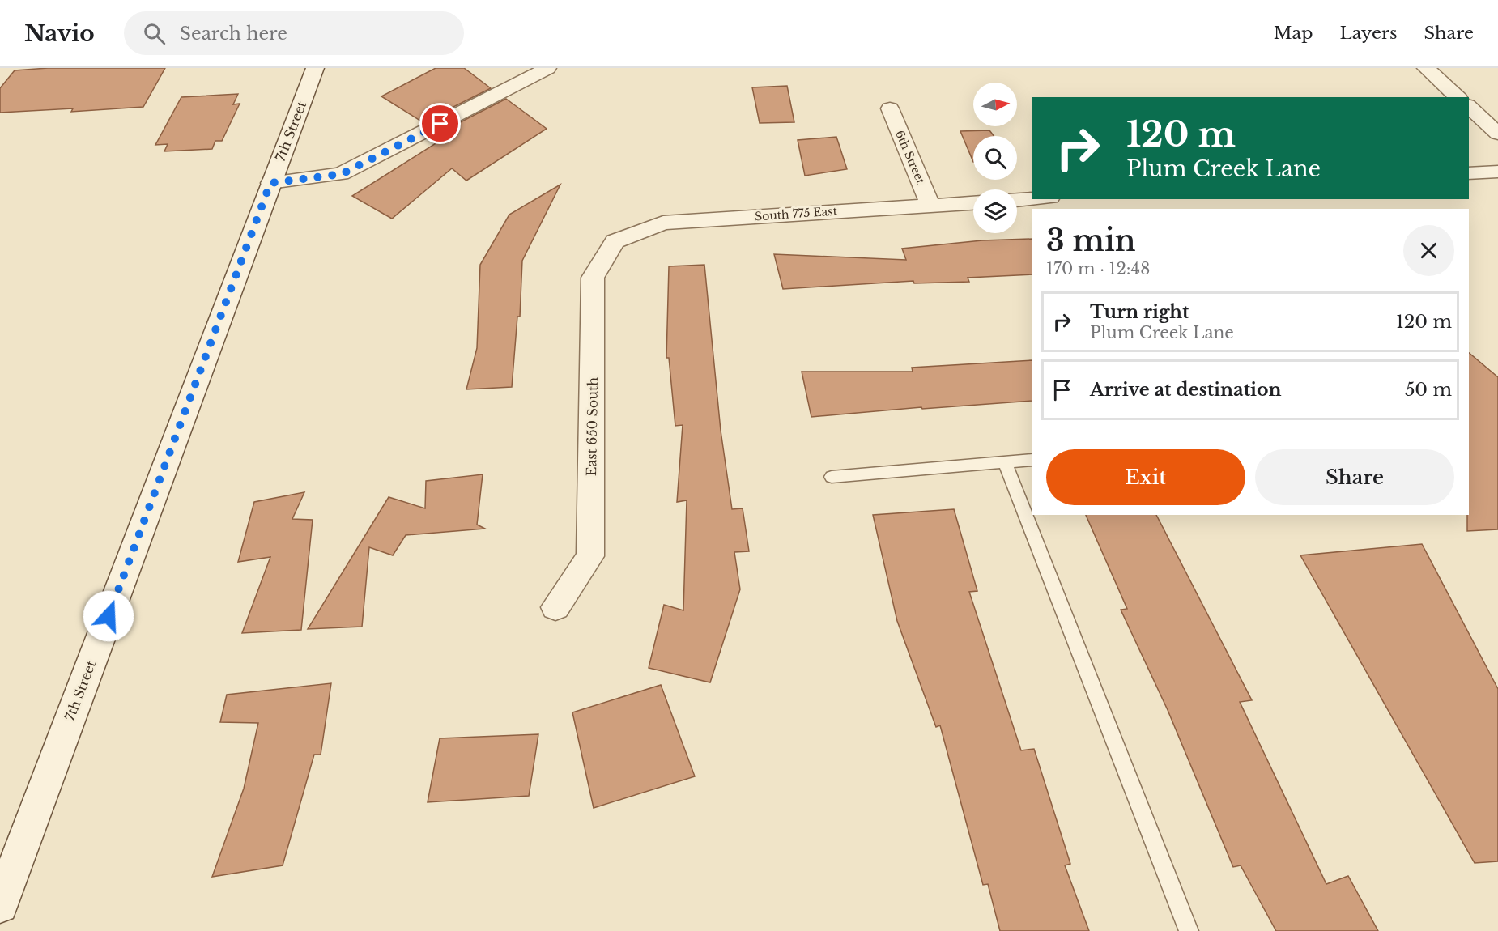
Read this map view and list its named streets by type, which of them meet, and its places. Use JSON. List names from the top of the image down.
{
  "streets": {
    "street": [
      "7th Street",
      "6th Street",
      "South 775 East",
      "East 650 South"
    ]
  },
  "crossings": [
    ["6th Street", "South 775 East"],
    ["South 775 East", "East 650 South"]
  ],
  "north": "right",
  "page": {
    "header": "Navio",
    "search": "Search here",
    "nav": ["Map", "Layers", "Share"],
    "turn": ["120 m", "Plum Creek Lane"],
    "heading": ["3 min", "170 m · 12:48"],
    "list": [
      {
        "name": "Turn right",
        "note": "Plum Creek Lane",
        "value": "120 m"
      },
      {
        "name": "Arrive at destination",
        "value": "50 m"
      }
    ],
    "buttons": ["Exit", "Share"]
  }
}
